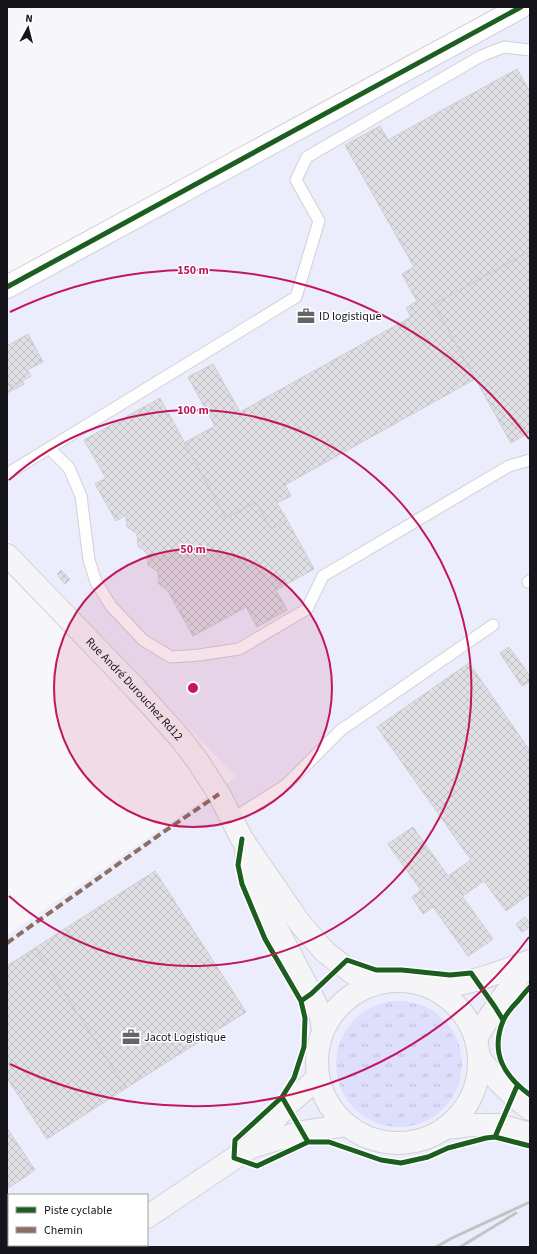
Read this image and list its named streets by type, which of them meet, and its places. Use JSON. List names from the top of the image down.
{
  "streets": {
    "main road": ["Rue André Durouchez Rd12"]
  },
  "places": {
    "office": ["ID logistique", "Jacot Logistique"]
  },
  "legend": ["Piste cyclable", "Chemin"],
  "north": "top",
  "rings": ["150 m", "100 m", "50 m"]
}
